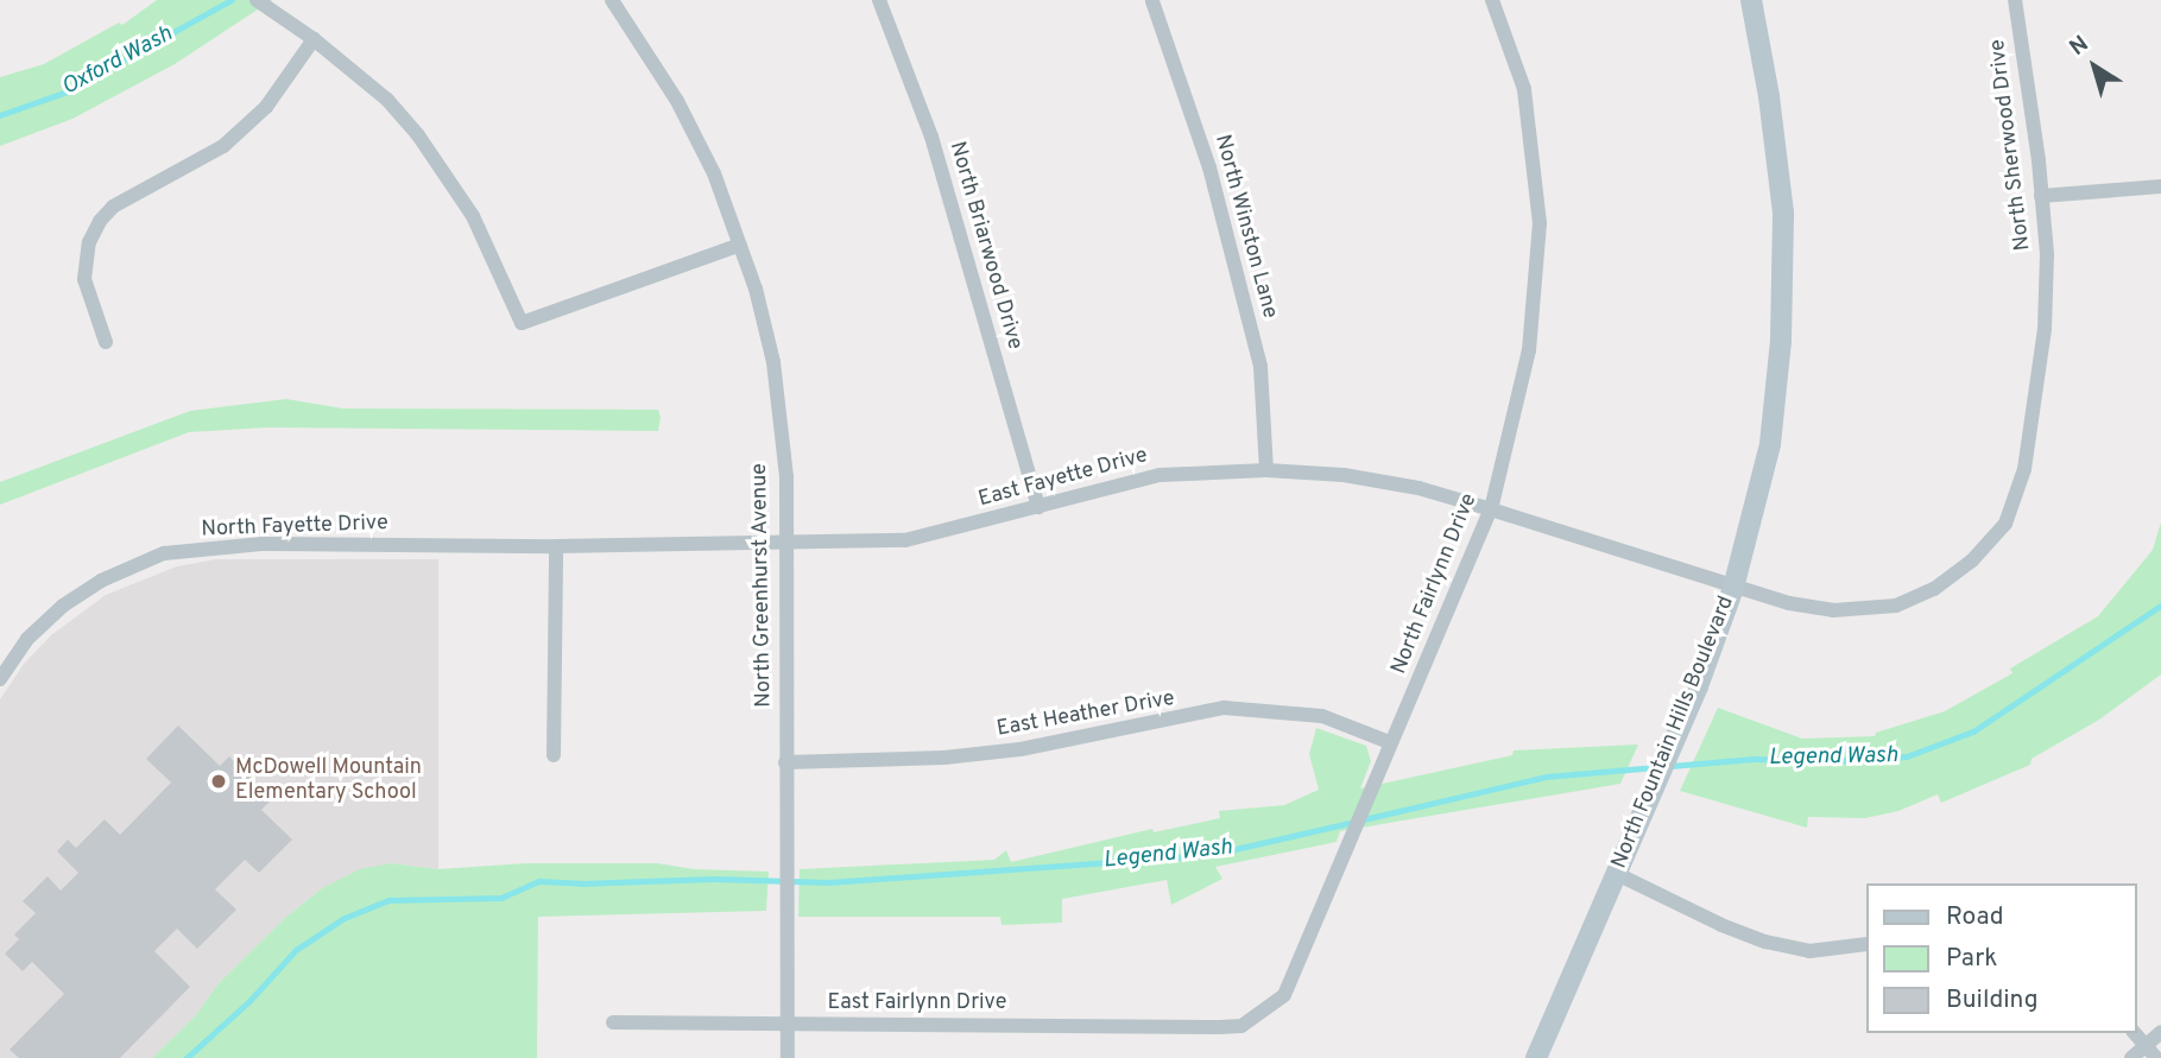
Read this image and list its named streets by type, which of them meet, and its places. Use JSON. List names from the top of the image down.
{
  "streets": {
    "main road": ["North Fountain Hills Boulevard"],
    "street": [
      "North Sherwood Drive",
      "North Winston Lane",
      "North Briarwood Drive",
      "East Fayette Drive",
      "North Fayette Drive",
      "North Fairlynn Drive",
      "North Greenhurst Avenue",
      "East Heather Drive",
      "East Fairlynn Drive"
    ]
  },
  "crossings": [
    ["North Sherwood Drive", "East Fayette Drive"],
    ["North Sherwood Drive", "North Fountain Hills Boulevard"],
    ["North Winston Lane", "East Fayette Drive"],
    ["North Briarwood Drive", "East Fayette Drive"],
    ["East Fayette Drive", "North Fayette Drive"],
    ["East Fayette Drive", "North Fairlynn Drive"],
    ["East Fayette Drive", "North Greenhurst Avenue"],
    ["East Fayette Drive", "North Fountain Hills Boulevard"],
    ["North Fairlynn Drive", "East Heather Drive"],
    ["North Fairlynn Drive", "East Fairlynn Drive"],
    ["North Greenhurst Avenue", "East Heather Drive"],
    ["North Greenhurst Avenue", "East Fairlynn Drive"]
  ],
  "water": ["Oxford Wash", "Legend Wash"],
  "places": ["McDowell Mountain Elementary School"],
  "legend": ["Road", "Park", "Building"],
  "north": "top left"
}
